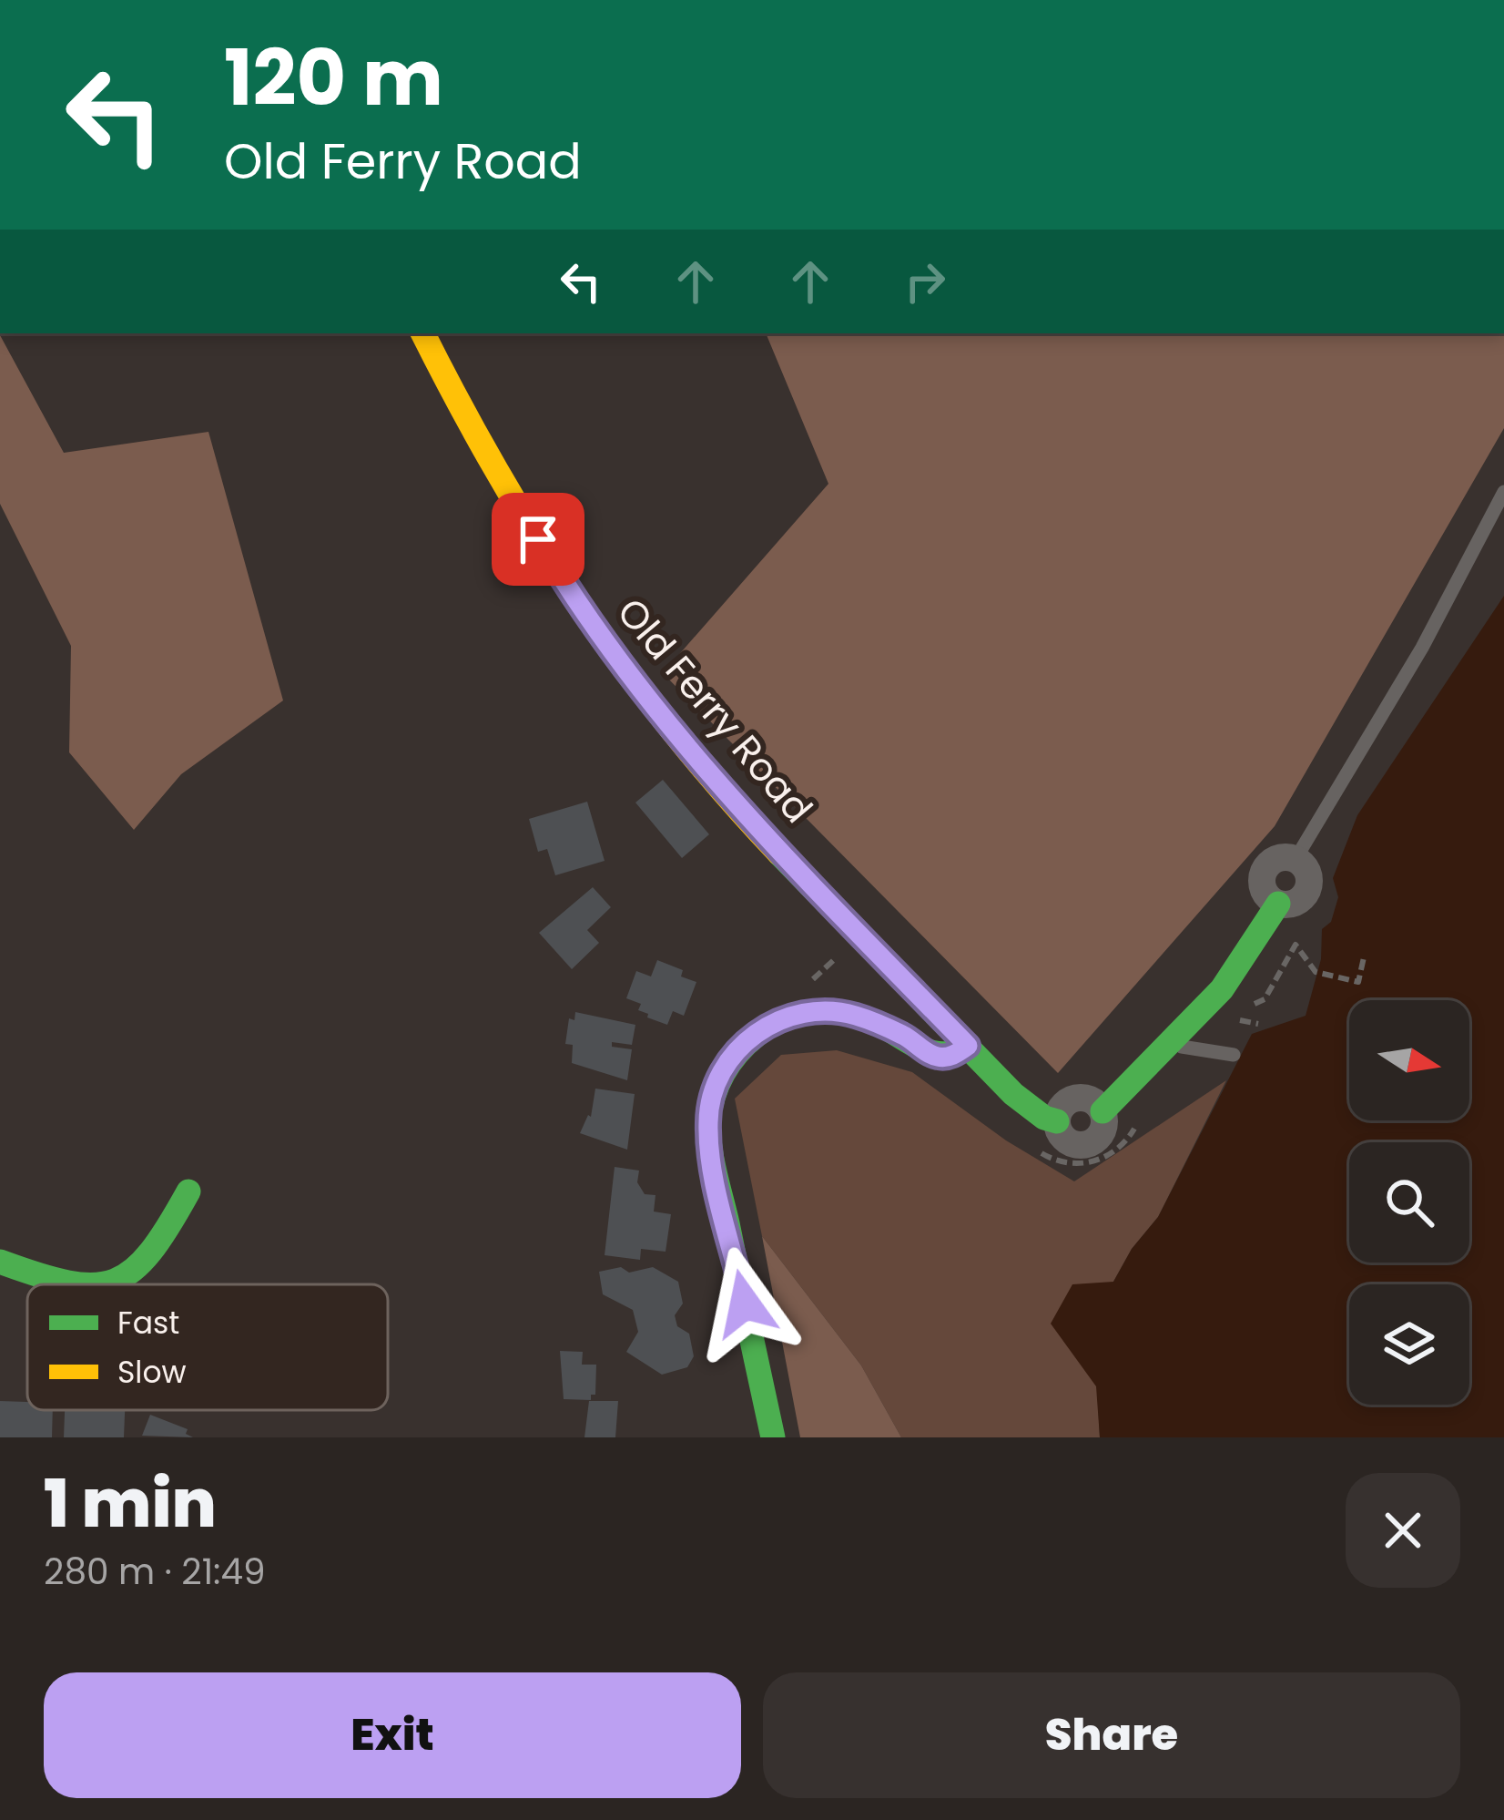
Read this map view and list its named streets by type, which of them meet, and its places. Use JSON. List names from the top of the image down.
{
  "streets": {
    "street": ["Old Ferry Road"]
  },
  "legend": ["Fast", "Slow"],
  "north": "right",
  "page": {
    "turn": ["120 m", "Old Ferry Road"],
    "heading": ["1 min", "280 m · 21:49"],
    "buttons": ["Exit", "Share"]
  }
}
